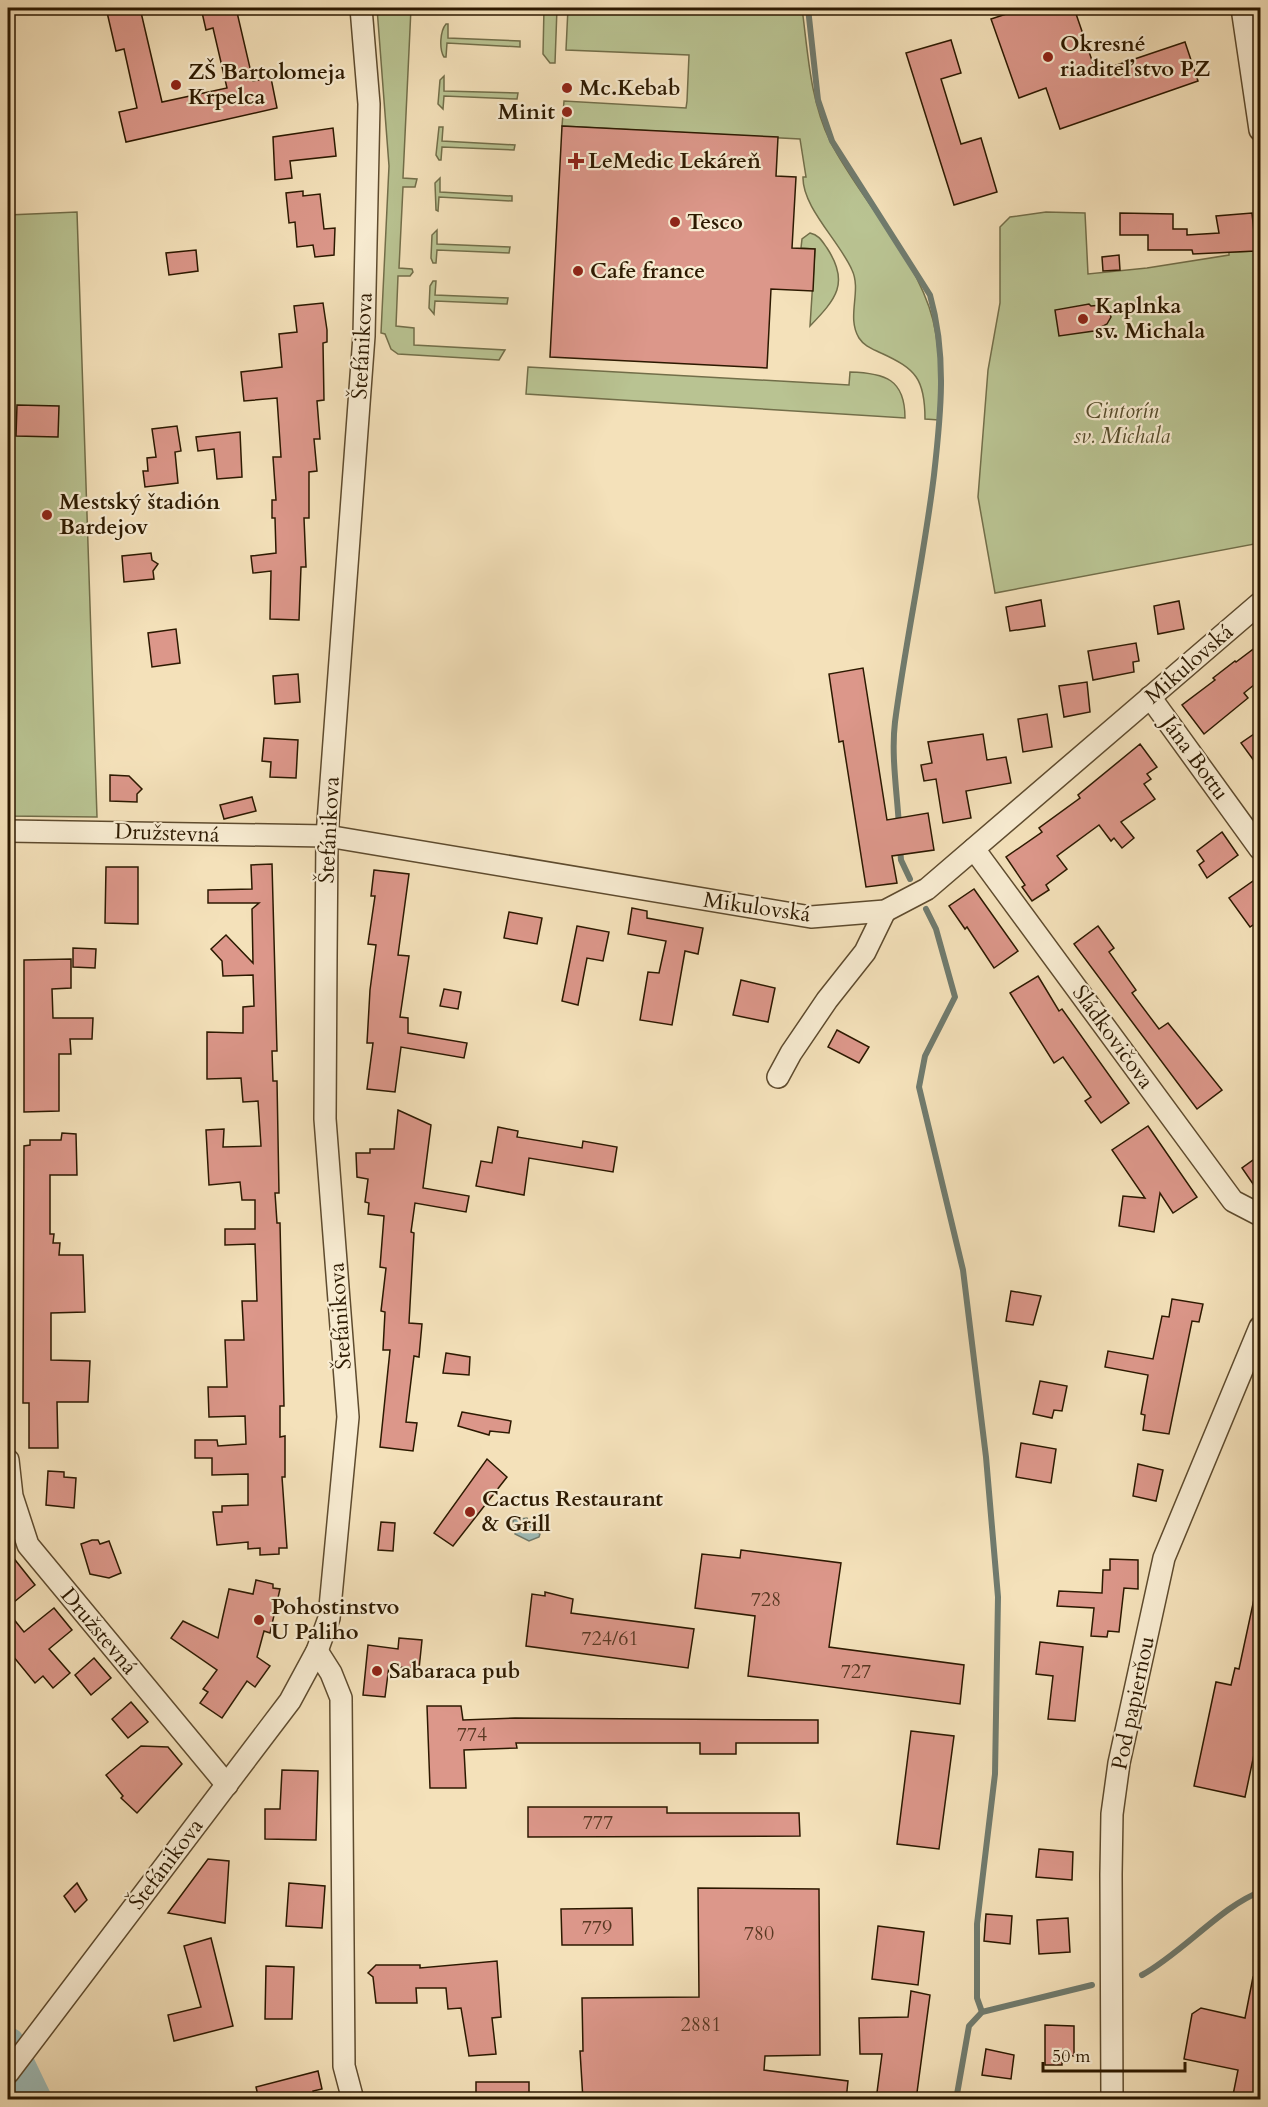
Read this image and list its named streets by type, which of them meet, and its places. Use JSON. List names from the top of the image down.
{
  "streets": {
    "street": [
      "Štefánikova",
      "Mikulovská",
      "Jána Bottu",
      "Družstevná",
      "Sládkovičova",
      "Pod papierňou"
    ]
  },
  "crossings": [
    ["Štefánikova", "Mikulovská"],
    ["Štefánikova", "Družstevná"],
    ["Mikulovská", "Jána Bottu"],
    ["Mikulovská", "Družstevná"],
    ["Mikulovská", "Sládkovičova"]
  ],
  "parks": ["Cintorín sv. Michala"],
  "places": {
    "other": [
      "Okresné riaditeľstvo PZ",
      "ZŠ Bartolomeja Krpelca",
      "Mc.Kebab",
      "Minit",
      "Tesco",
      "Cafe france",
      "Kaplnka sv. Michala",
      "Mestský štadión Bardejov",
      "Cactus Restaurant & Grill",
      "Pohostinstvo U Paliho",
      "Sabaraca pub"
    ],
    "health": ["LeMedic Lekáreň"]
  },
  "house_numbers": [
    "728",
    "724/61",
    "727",
    "774",
    "777",
    "779",
    "780",
    "2881"
  ],
  "scale_bar": "50 m"
}
